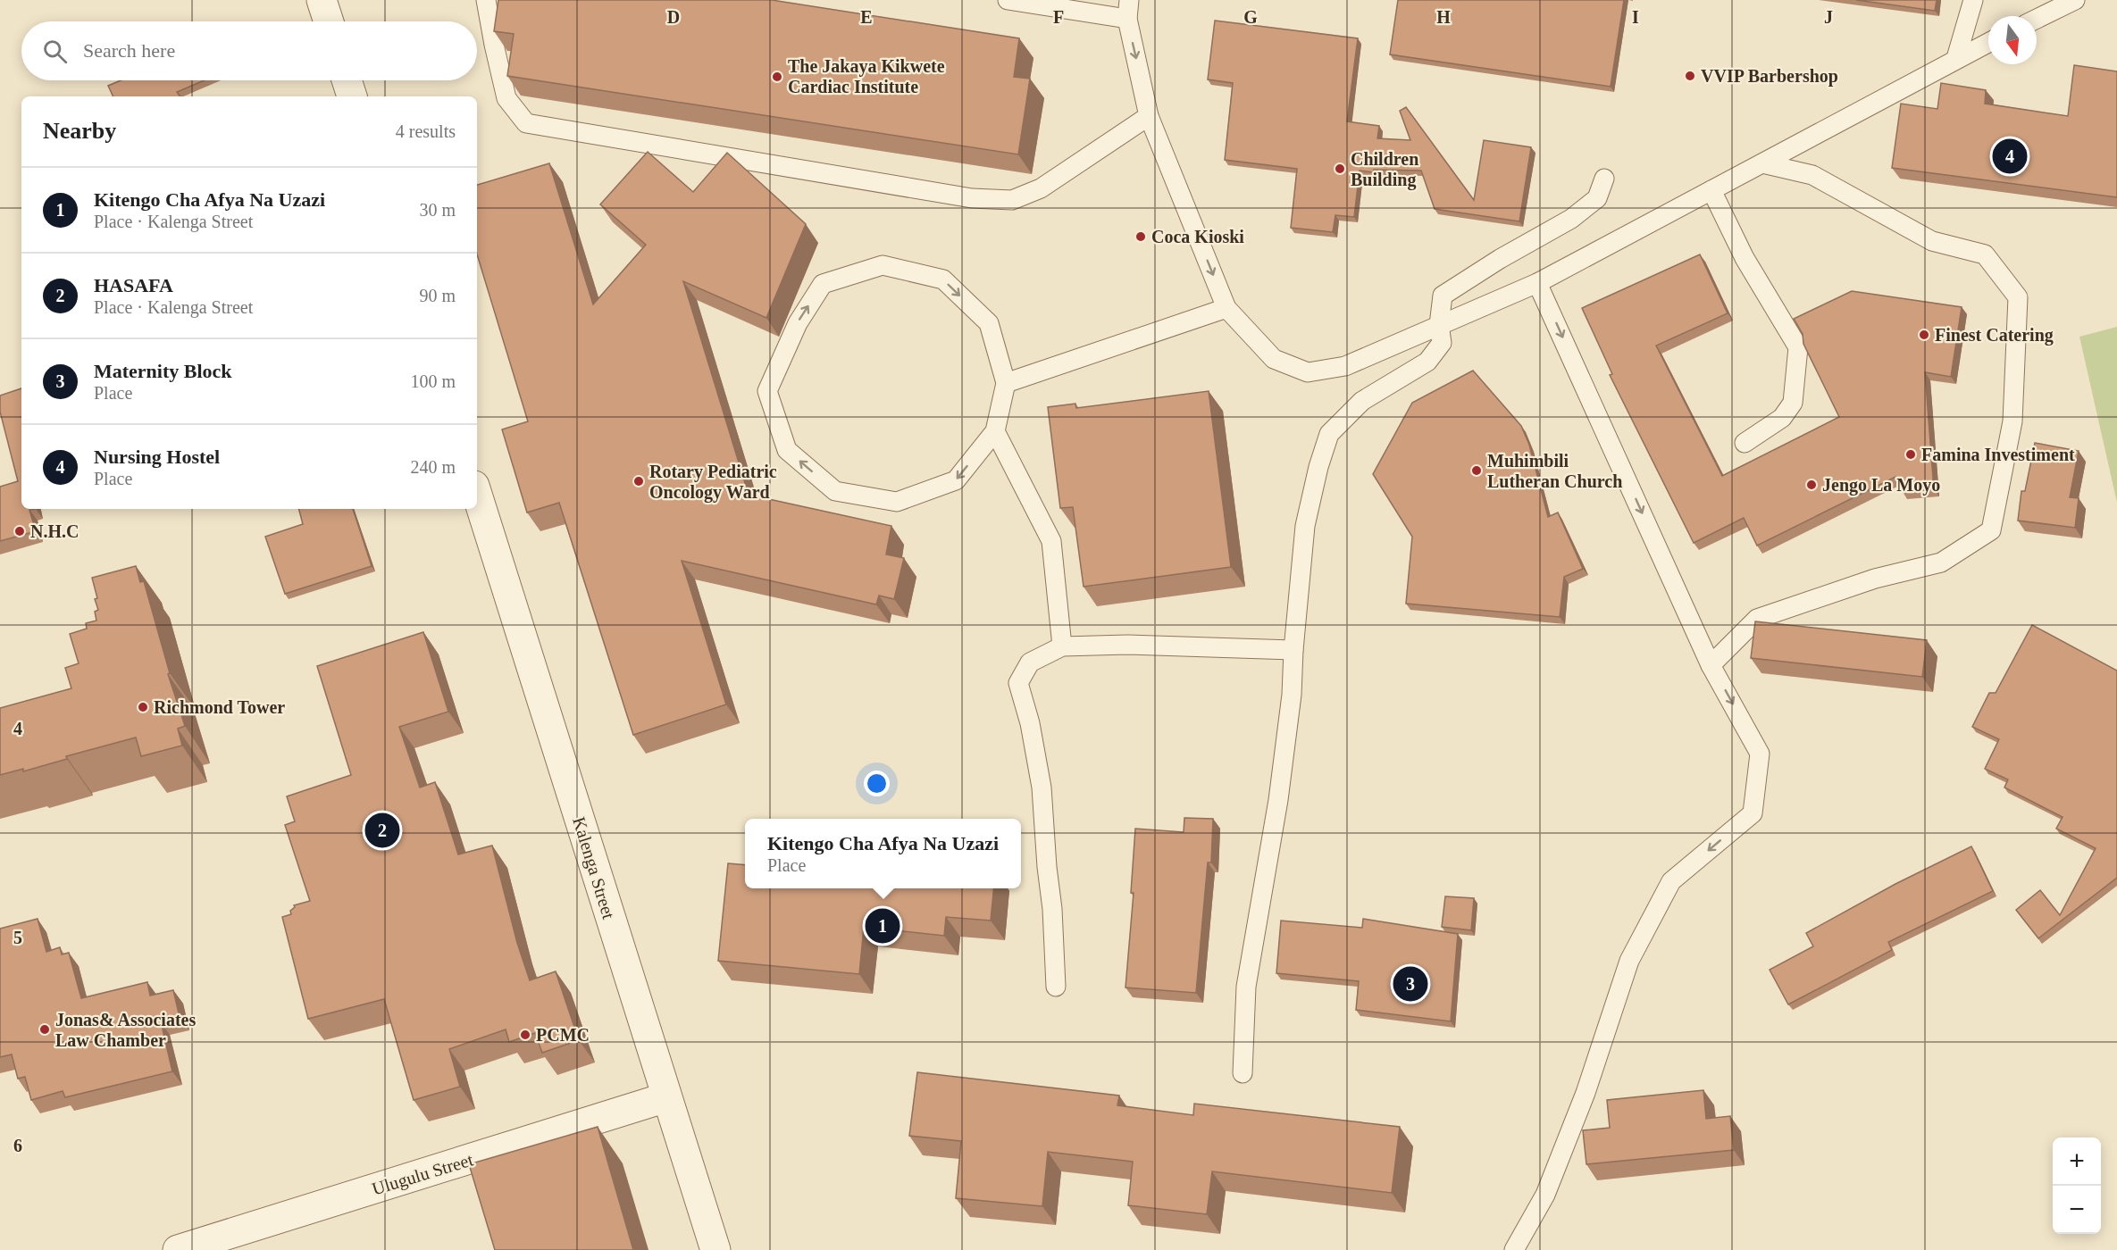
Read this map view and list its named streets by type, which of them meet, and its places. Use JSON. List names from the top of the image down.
{
  "streets": {
    "street": ["Kalenga Street", "Ulugulu Street"]
  },
  "crossings": [
    ["Kalenga Street", "Ulugulu Street"]
  ],
  "places": [
    "VVIP Barbershop",
    "The Jakaya Kikwete Cardiac Institute",
    "Children Building",
    "Coca Kioski",
    "Finest Catering",
    "Famina Investiment",
    "Muhimbili Lutheran Church",
    "Rotary Pediatric Oncology Ward",
    "Jengo La Moyo",
    "N.H.C",
    "Richmond Tower",
    "Jonas& Associates Law Chamber",
    "PCMC"
  ],
  "north": "bottom",
  "page": {
    "search": "Search here",
    "heading": ["Nearby", "4 results"],
    "pins": [
      "4",
      "2",
      "1",
      "3"
    ],
    "list": [
      {
        "mark": "1",
        "name": "Kitengo Cha Afya Na Uzazi",
        "note": "Place · Kalenga Street",
        "value": "30 m"
      },
      {
        "mark": "2",
        "name": "HASAFA",
        "note": "Place · Kalenga Street",
        "value": "90 m"
      },
      {
        "mark": "3",
        "name": "Maternity Block",
        "note": "Place",
        "value": "100 m"
      },
      {
        "mark": "4",
        "name": "Nursing Hostel",
        "note": "Place",
        "value": "240 m"
      }
    ],
    "popup": ["Kitengo Cha Afya Na Uzazi", "Place"],
    "map_buttons": ["+", "−"]
  },
  "grid": {
    "columns": [
      "D",
      "E",
      "F",
      "G",
      "H",
      "I",
      "J"
    ],
    "rows": ["4", "5", "6"]
  }
}
